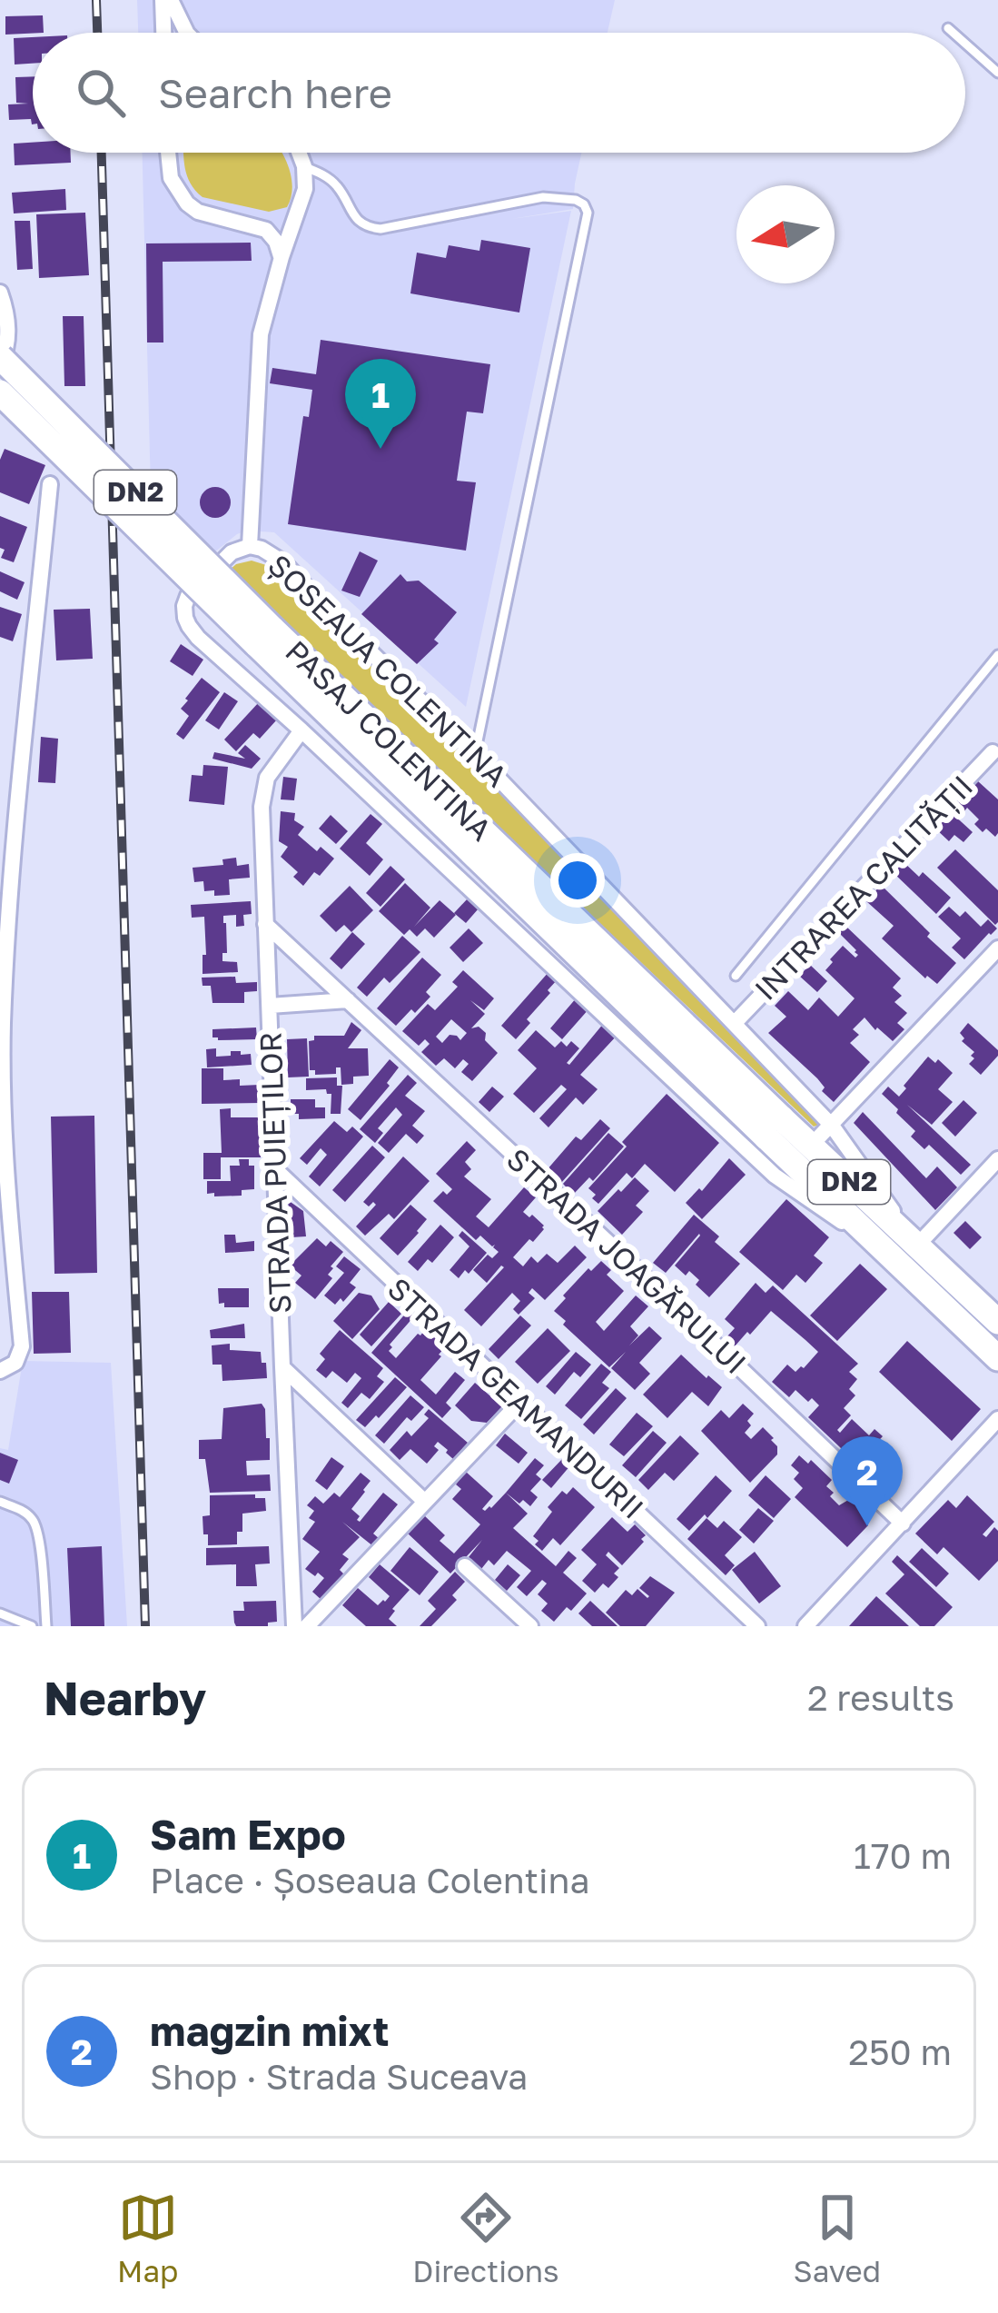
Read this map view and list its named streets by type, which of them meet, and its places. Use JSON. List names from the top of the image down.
{
  "streets": {
    "main road": ["DN2", "ȘOSEAUA COLENTINA", "PASAJ COLENTINA"],
    "street": [
      "INTRAREA CALITĂȚII",
      "STRADA PUIEȚILOR",
      "STRADA JOAGĂRULUI",
      "STRADA GEAMANDURII"
    ]
  },
  "crossings": [
    ["ȘOSEAUA COLENTINA", "PASAJ COLENTINA"],
    ["ȘOSEAUA COLENTINA", "INTRAREA CALITĂȚII"],
    ["ȘOSEAUA COLENTINA", "STRADA PUIEȚILOR"],
    ["STRADA PUIEȚILOR", "STRADA JOAGĂRULUI"],
    ["STRADA PUIEȚILOR", "STRADA GEAMANDURII"]
  ],
  "north": "left",
  "page": {
    "search": "Search here",
    "pins": ["1", "2"],
    "heading": ["Nearby", "2 results"],
    "list": [
      {
        "mark": "1",
        "name": "Sam Expo",
        "note": "Place · Șoseaua Colentina",
        "value": "170 m"
      },
      {
        "mark": "2",
        "name": "magzin mixt",
        "note": "Shop · Strada Suceava",
        "value": "250 m"
      }
    ],
    "nav": ["Map", "Directions", "Saved"]
  }
}
